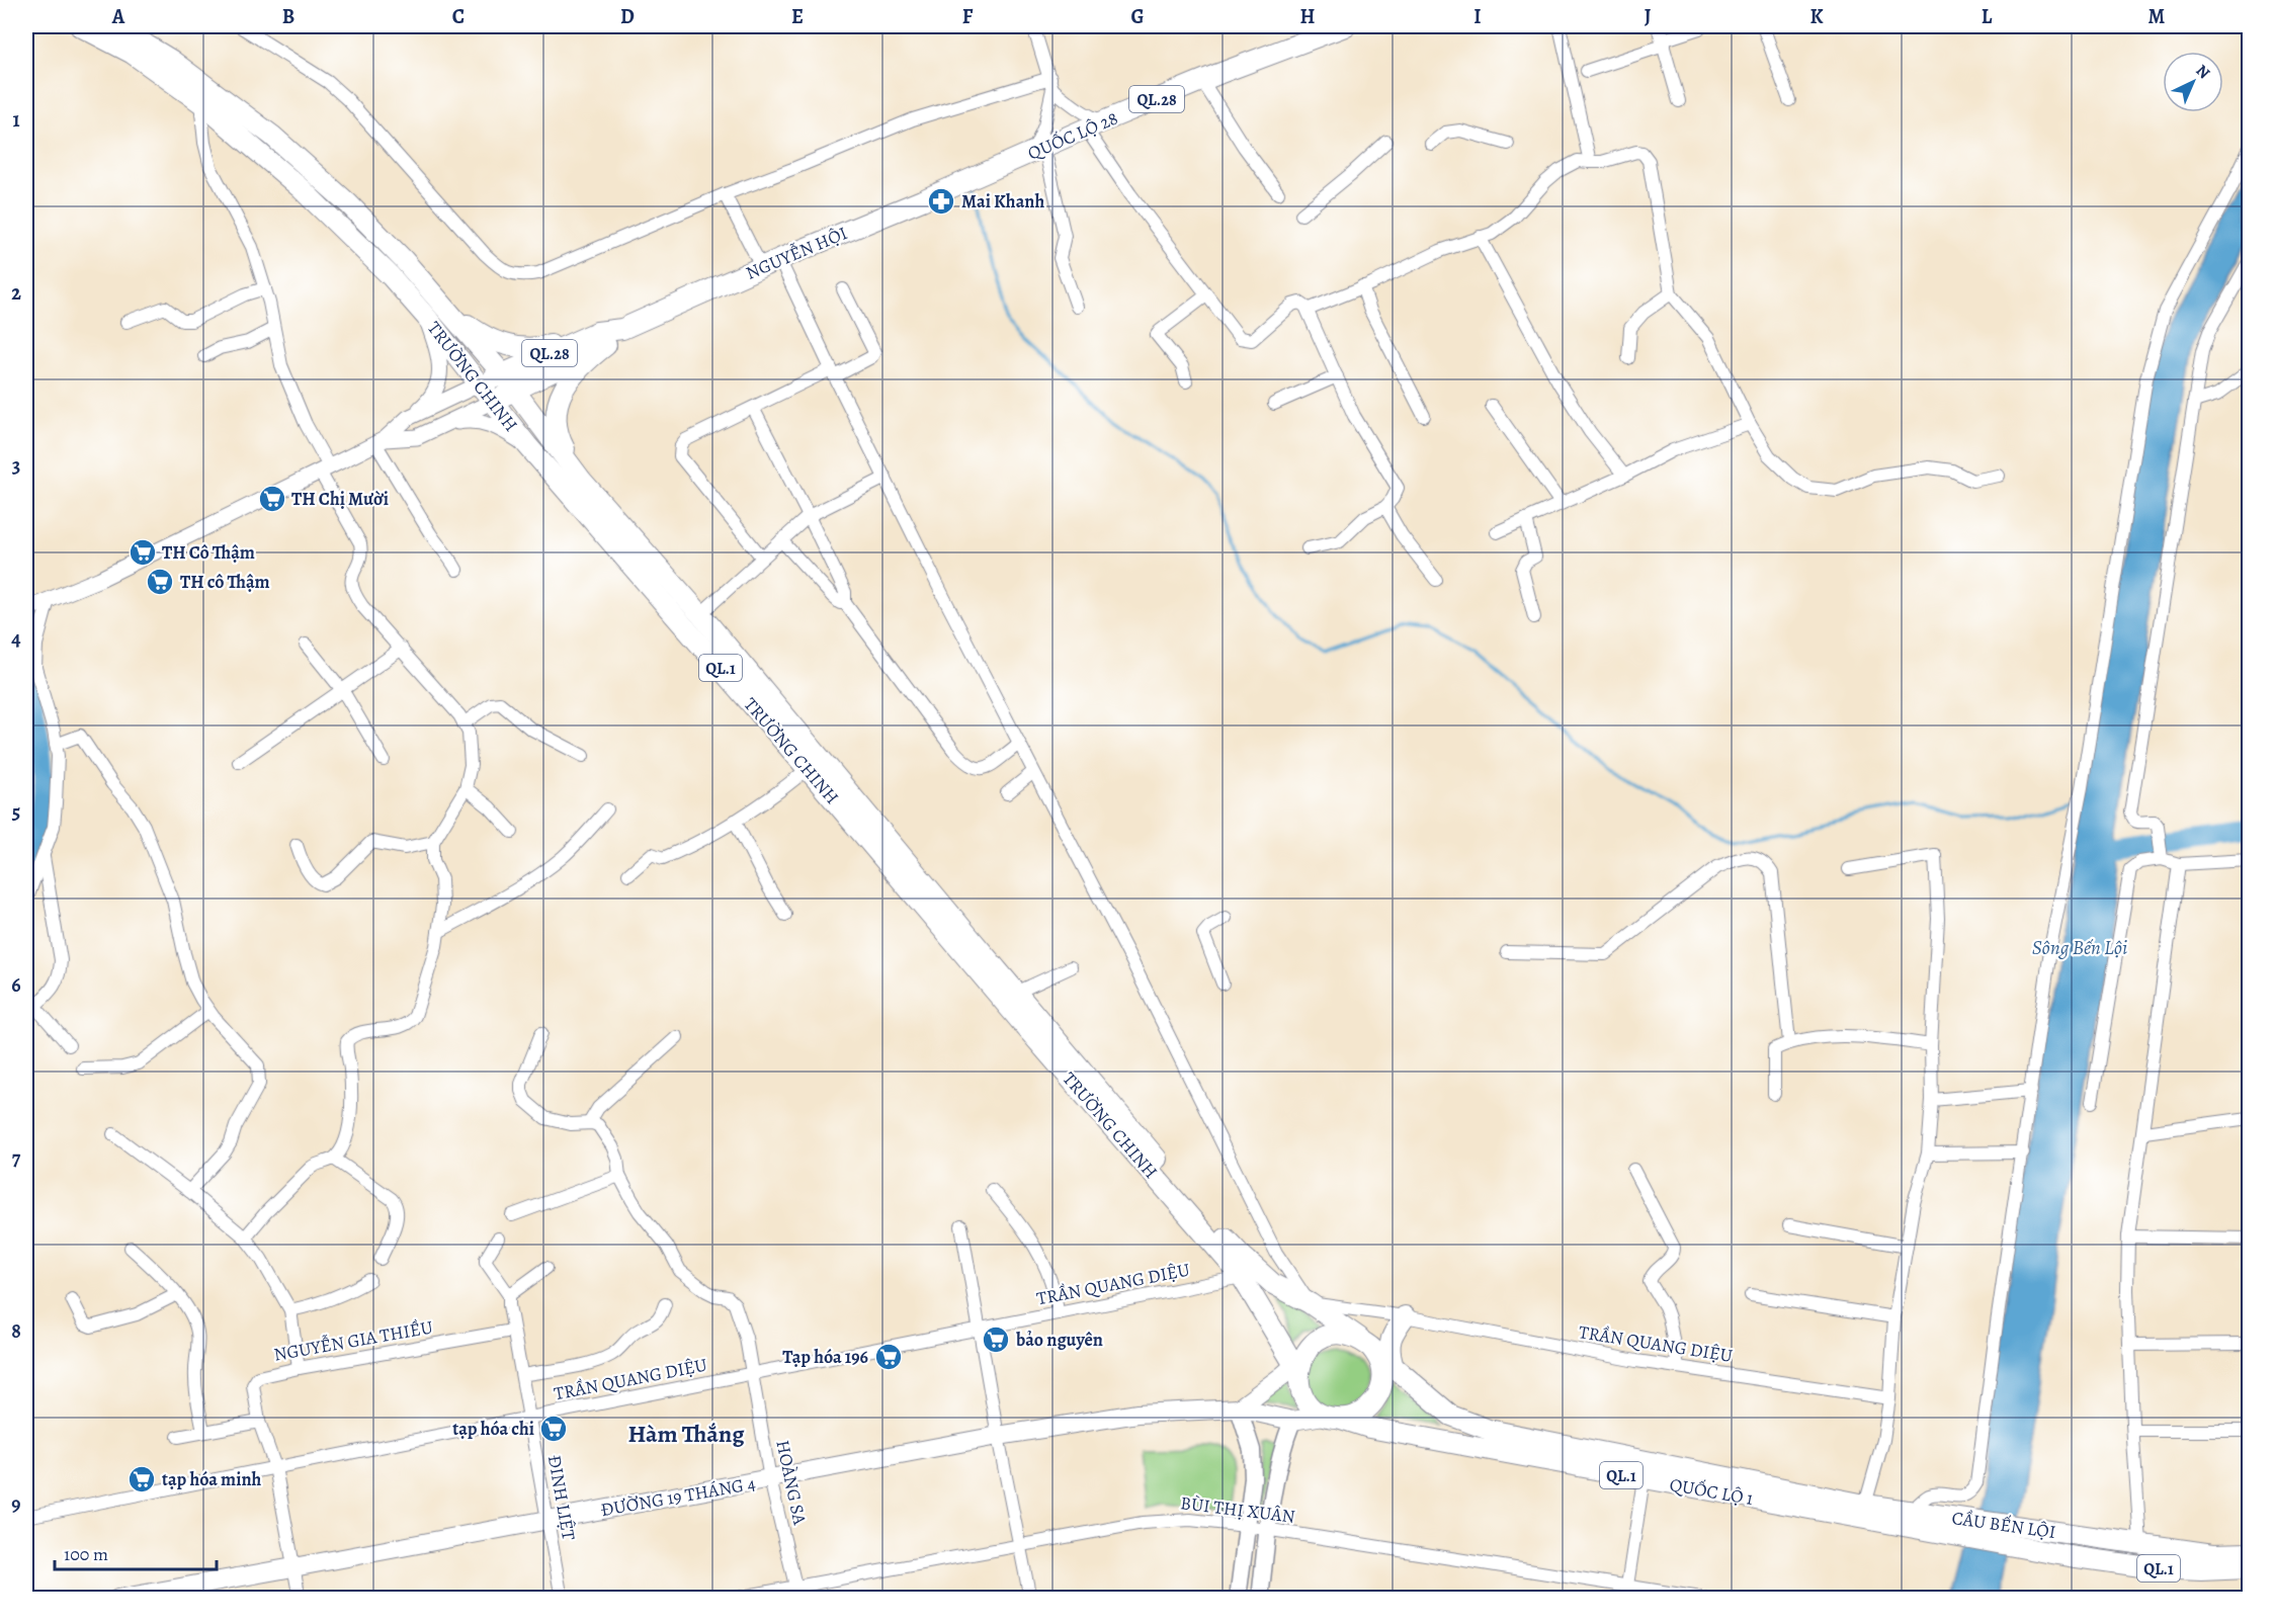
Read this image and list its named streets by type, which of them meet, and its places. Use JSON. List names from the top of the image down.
{
  "streets": {
    "highway": [
      "QL.28",
      "QUỐC LỘ 28",
      "NGUYỄN HỘI",
      "TRƯỜNG CHINH",
      "QL.1",
      "QUỐC LỘ 1",
      "CẦU BẾN LỘI"
    ],
    "main road": ["ĐƯỜNG 19 THÁNG 4"],
    "street": [
      "TRẦN QUANG DIỆU",
      "NGUYỄN GIA THIỀU",
      "HOÀNG SA",
      "ĐINH LIỆT",
      "BÙI THỊ XUÂN"
    ]
  },
  "crossings": [
    ["QUỐC LỘ 28", "NGUYỄN HỘI"],
    ["NGUYỄN HỘI", "TRƯỜNG CHINH"],
    ["TRƯỜNG CHINH", "QL.1"],
    ["TRƯỜNG CHINH", "TRẦN QUANG DIỆU"],
    ["TRƯỜNG CHINH", "QUỐC LỘ 1"],
    ["TRƯỜNG CHINH", "ĐƯỜNG 19 THÁNG 4"],
    ["QL.1", "QUỐC LỘ 1"],
    ["QL.1", "ĐƯỜNG 19 THÁNG 4"],
    ["QL.1", "CẦU BẾN LỘI"],
    ["TRẦN QUANG DIỆU", "NGUYỄN GIA THIỀU"],
    ["TRẦN QUANG DIỆU", "HOÀNG SA"],
    ["TRẦN QUANG DIỆU", "ĐINH LIỆT"],
    ["NGUYỄN GIA THIỀU", "ĐƯỜNG 19 THÁNG 4"],
    ["NGUYỄN GIA THIỀU", "ĐINH LIỆT"],
    ["HOÀNG SA", "ĐƯỜNG 19 THÁNG 4"],
    ["HOÀNG SA", "BÙI THỊ XUÂN"],
    ["QUỐC LỘ 1", "ĐƯỜNG 19 THÁNG 4"],
    ["QUỐC LỘ 1", "CẦU BẾN LỘI"],
    ["ĐƯỜNG 19 THÁNG 4", "ĐINH LIỆT"]
  ],
  "districts": ["Hàm Thắng"],
  "water": ["Sông Bến Lội"],
  "places": {
    "pharmacy": ["Mai Khanh"],
    "supermarket": [
      "TH Chị Mười",
      "TH Cô Thậm",
      "TH cô Thậm",
      "bảo nguyên",
      "Tạp hóa 196",
      "tạp hóa chi",
      "tạp hóa minh"
    ]
  },
  "scale_bar": "100 m",
  "north": "top right",
  "grid": {
    "columns": [
      "A",
      "B",
      "C",
      "D",
      "E",
      "F",
      "G",
      "H",
      "I",
      "J",
      "K",
      "L",
      "M"
    ],
    "rows": [
      "1",
      "2",
      "3",
      "4",
      "5",
      "6",
      "7",
      "8",
      "9"
    ]
  }
}
